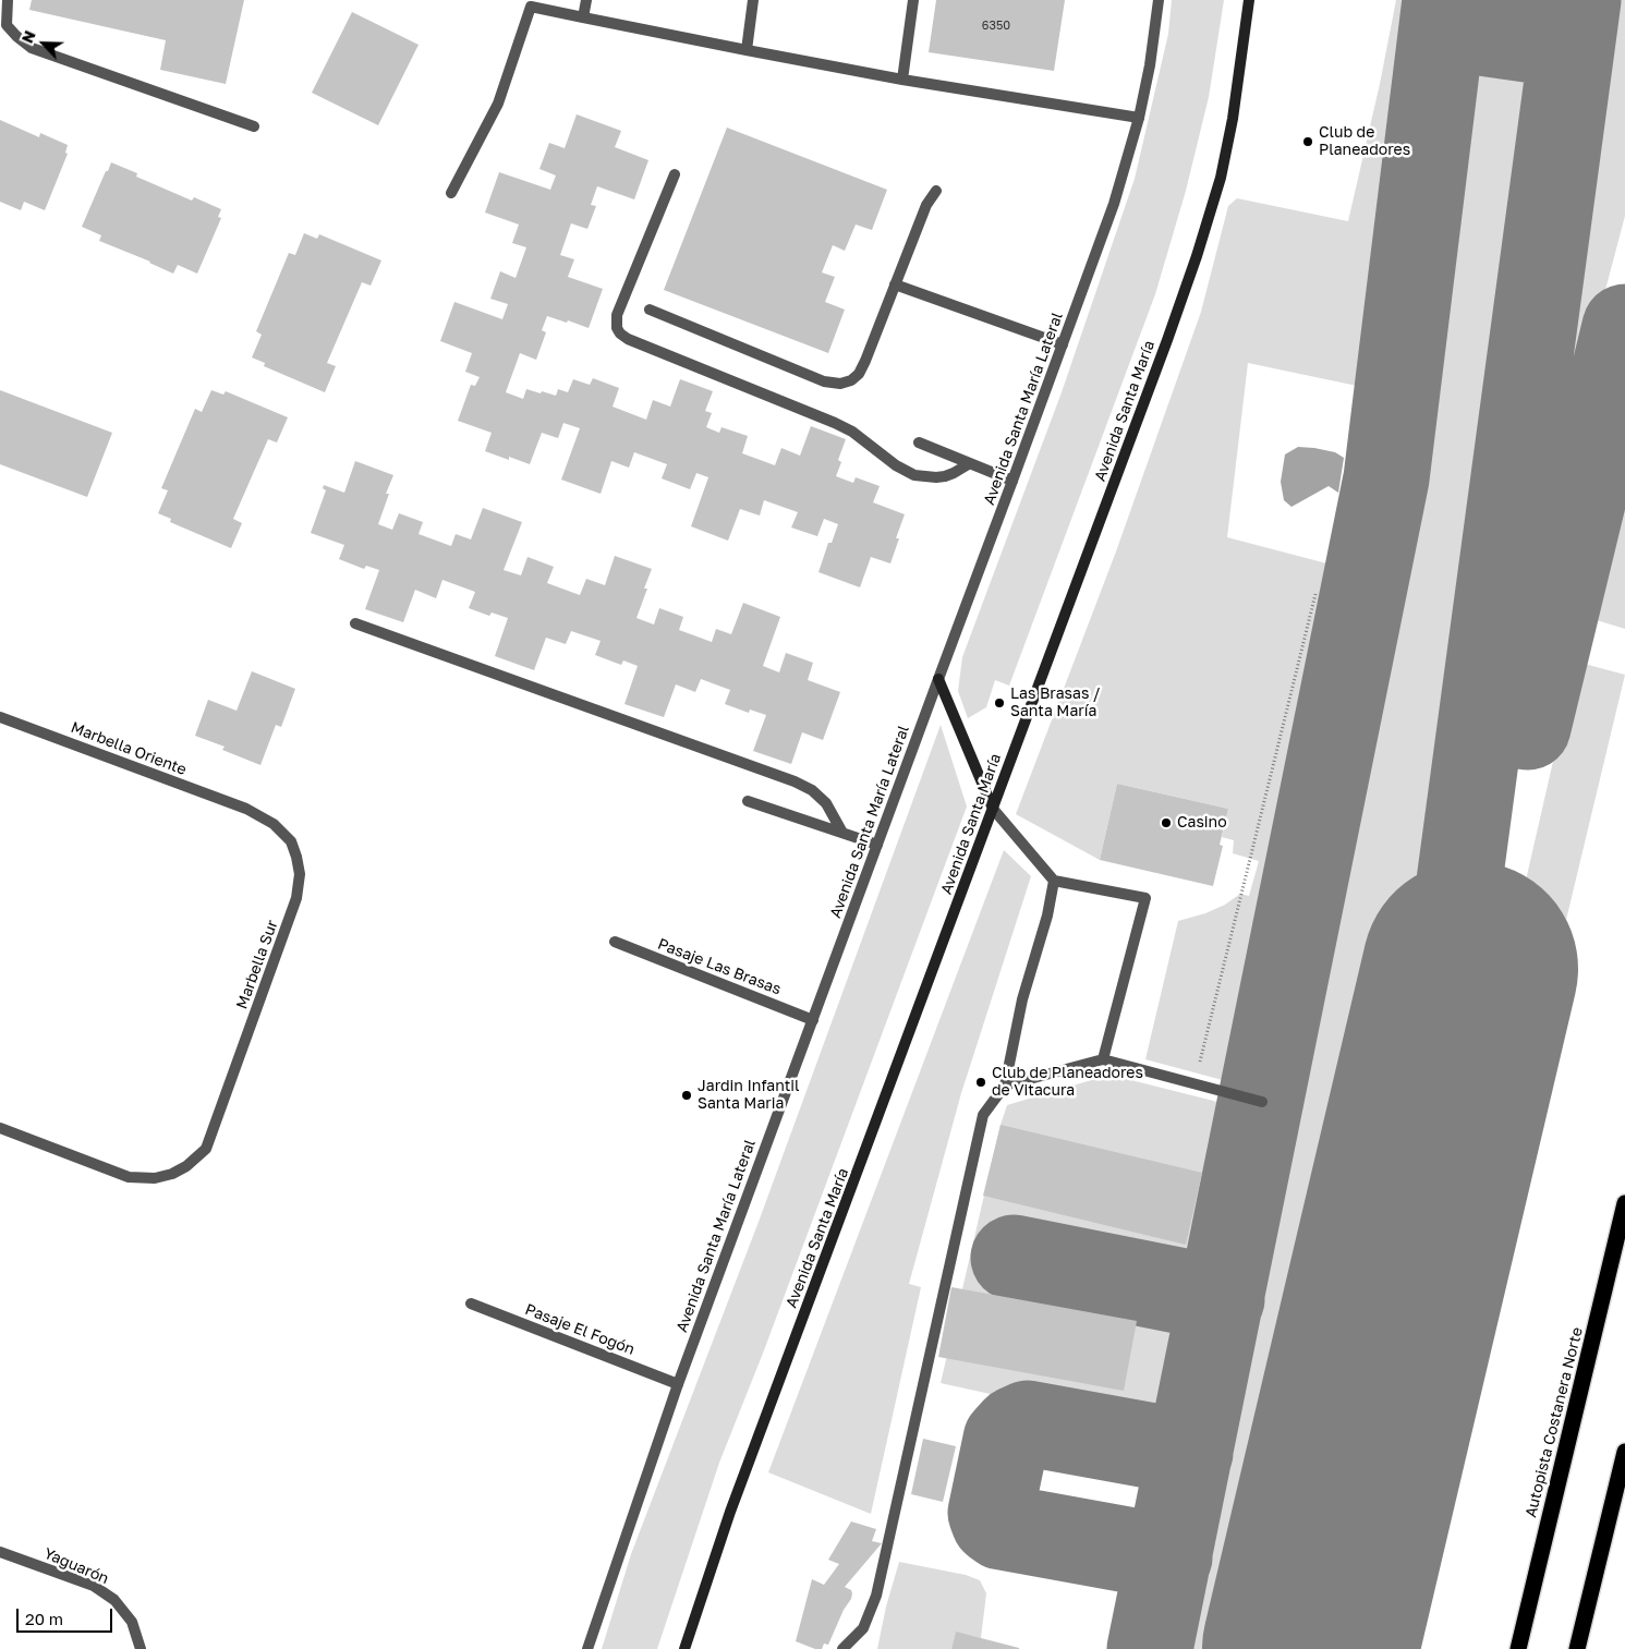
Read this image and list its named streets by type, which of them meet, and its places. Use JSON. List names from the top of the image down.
{
  "streets": {
    "highway": ["Autopista Costanera Norte"],
    "main road": ["Avenida Santa María"],
    "street": [
      "Avenida Santa María Lateral",
      "Marbella Oriente",
      "Marbella Sur",
      "Pasaje Las Brasas",
      "Pasaje El Fogón",
      "Yaguarón"
    ]
  },
  "crossings": [
    ["Avenida Santa María Lateral", "Pasaje Las Brasas"],
    ["Avenida Santa María Lateral", "Pasaje El Fogón"],
    ["Marbella Oriente", "Marbella Sur"]
  ],
  "places": [
    "Club de Planeadores",
    "Las Brasas / Santa María",
    "Casino",
    "Club de Planeadores de Vitacura",
    "Jardin Infantil Santa Maria"
  ],
  "house_numbers": ["6350"],
  "scale_bar": "20 m",
  "north": "top left"
}
